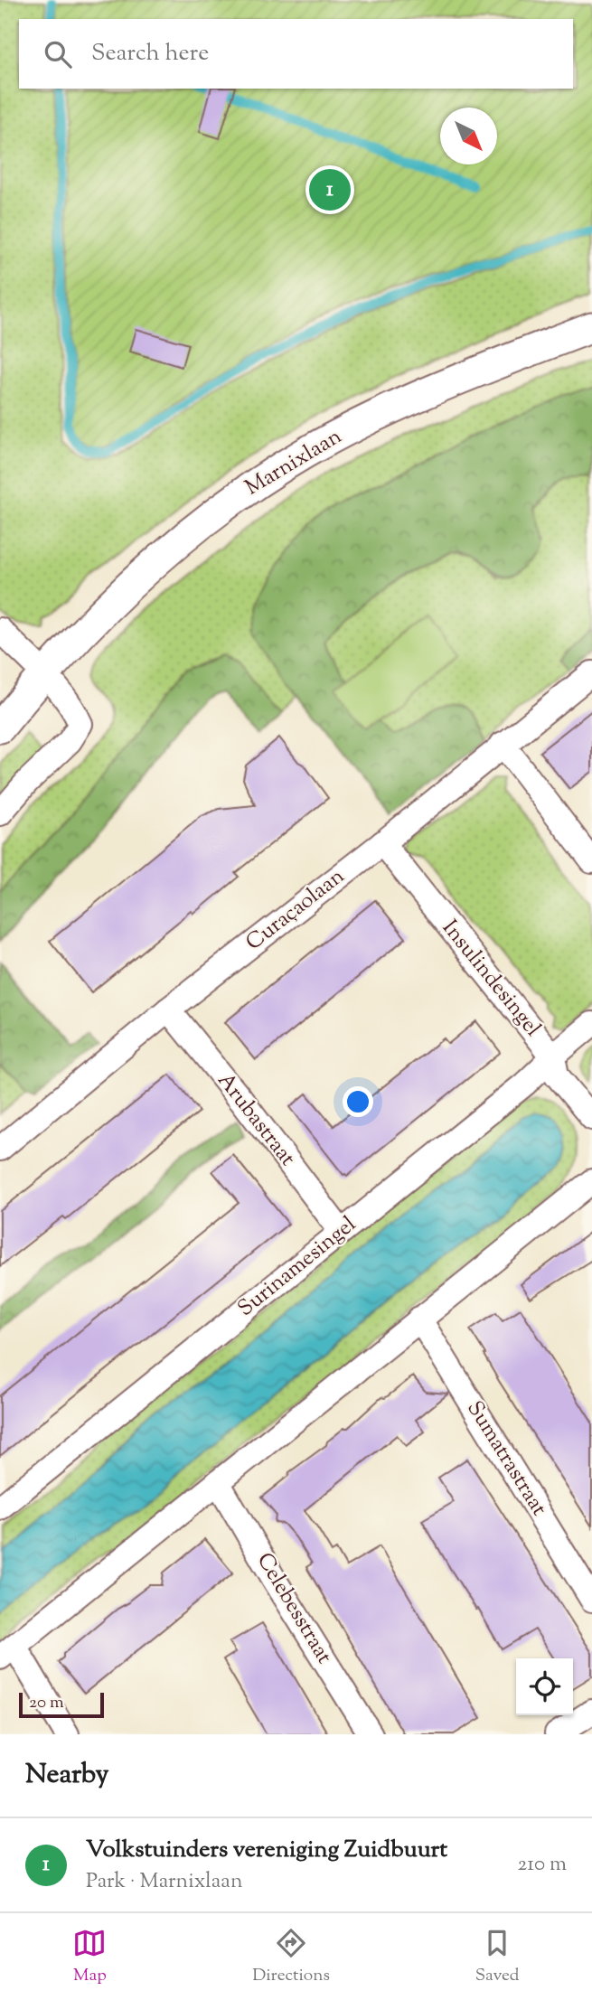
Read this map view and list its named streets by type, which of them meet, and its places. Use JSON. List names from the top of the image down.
{
  "streets": {
    "street": [
      "Marnixlaan",
      "Curaçaolaan",
      "Insulindesingel",
      "Arubastraat",
      "Surinamesingel",
      "Sumatrastraat",
      "Celebesstraat"
    ]
  },
  "crossings": [
    ["Curaçaolaan", "Insulindesingel"],
    ["Curaçaolaan", "Arubastraat"],
    ["Insulindesingel", "Surinamesingel"],
    ["Arubastraat", "Surinamesingel"]
  ],
  "scale_bar": "20 m",
  "north": "bottom right",
  "page": {
    "search": "Search here",
    "pins": "1",
    "scale": "20 m",
    "heading": "Nearby",
    "list": [
      {
        "mark": "1",
        "name": "Volkstuinders vereniging Zuidbuurt",
        "note": "Park · Marnixlaan",
        "value": "210 m"
      }
    ],
    "nav": ["Map", "Directions", "Saved"]
  }
}
